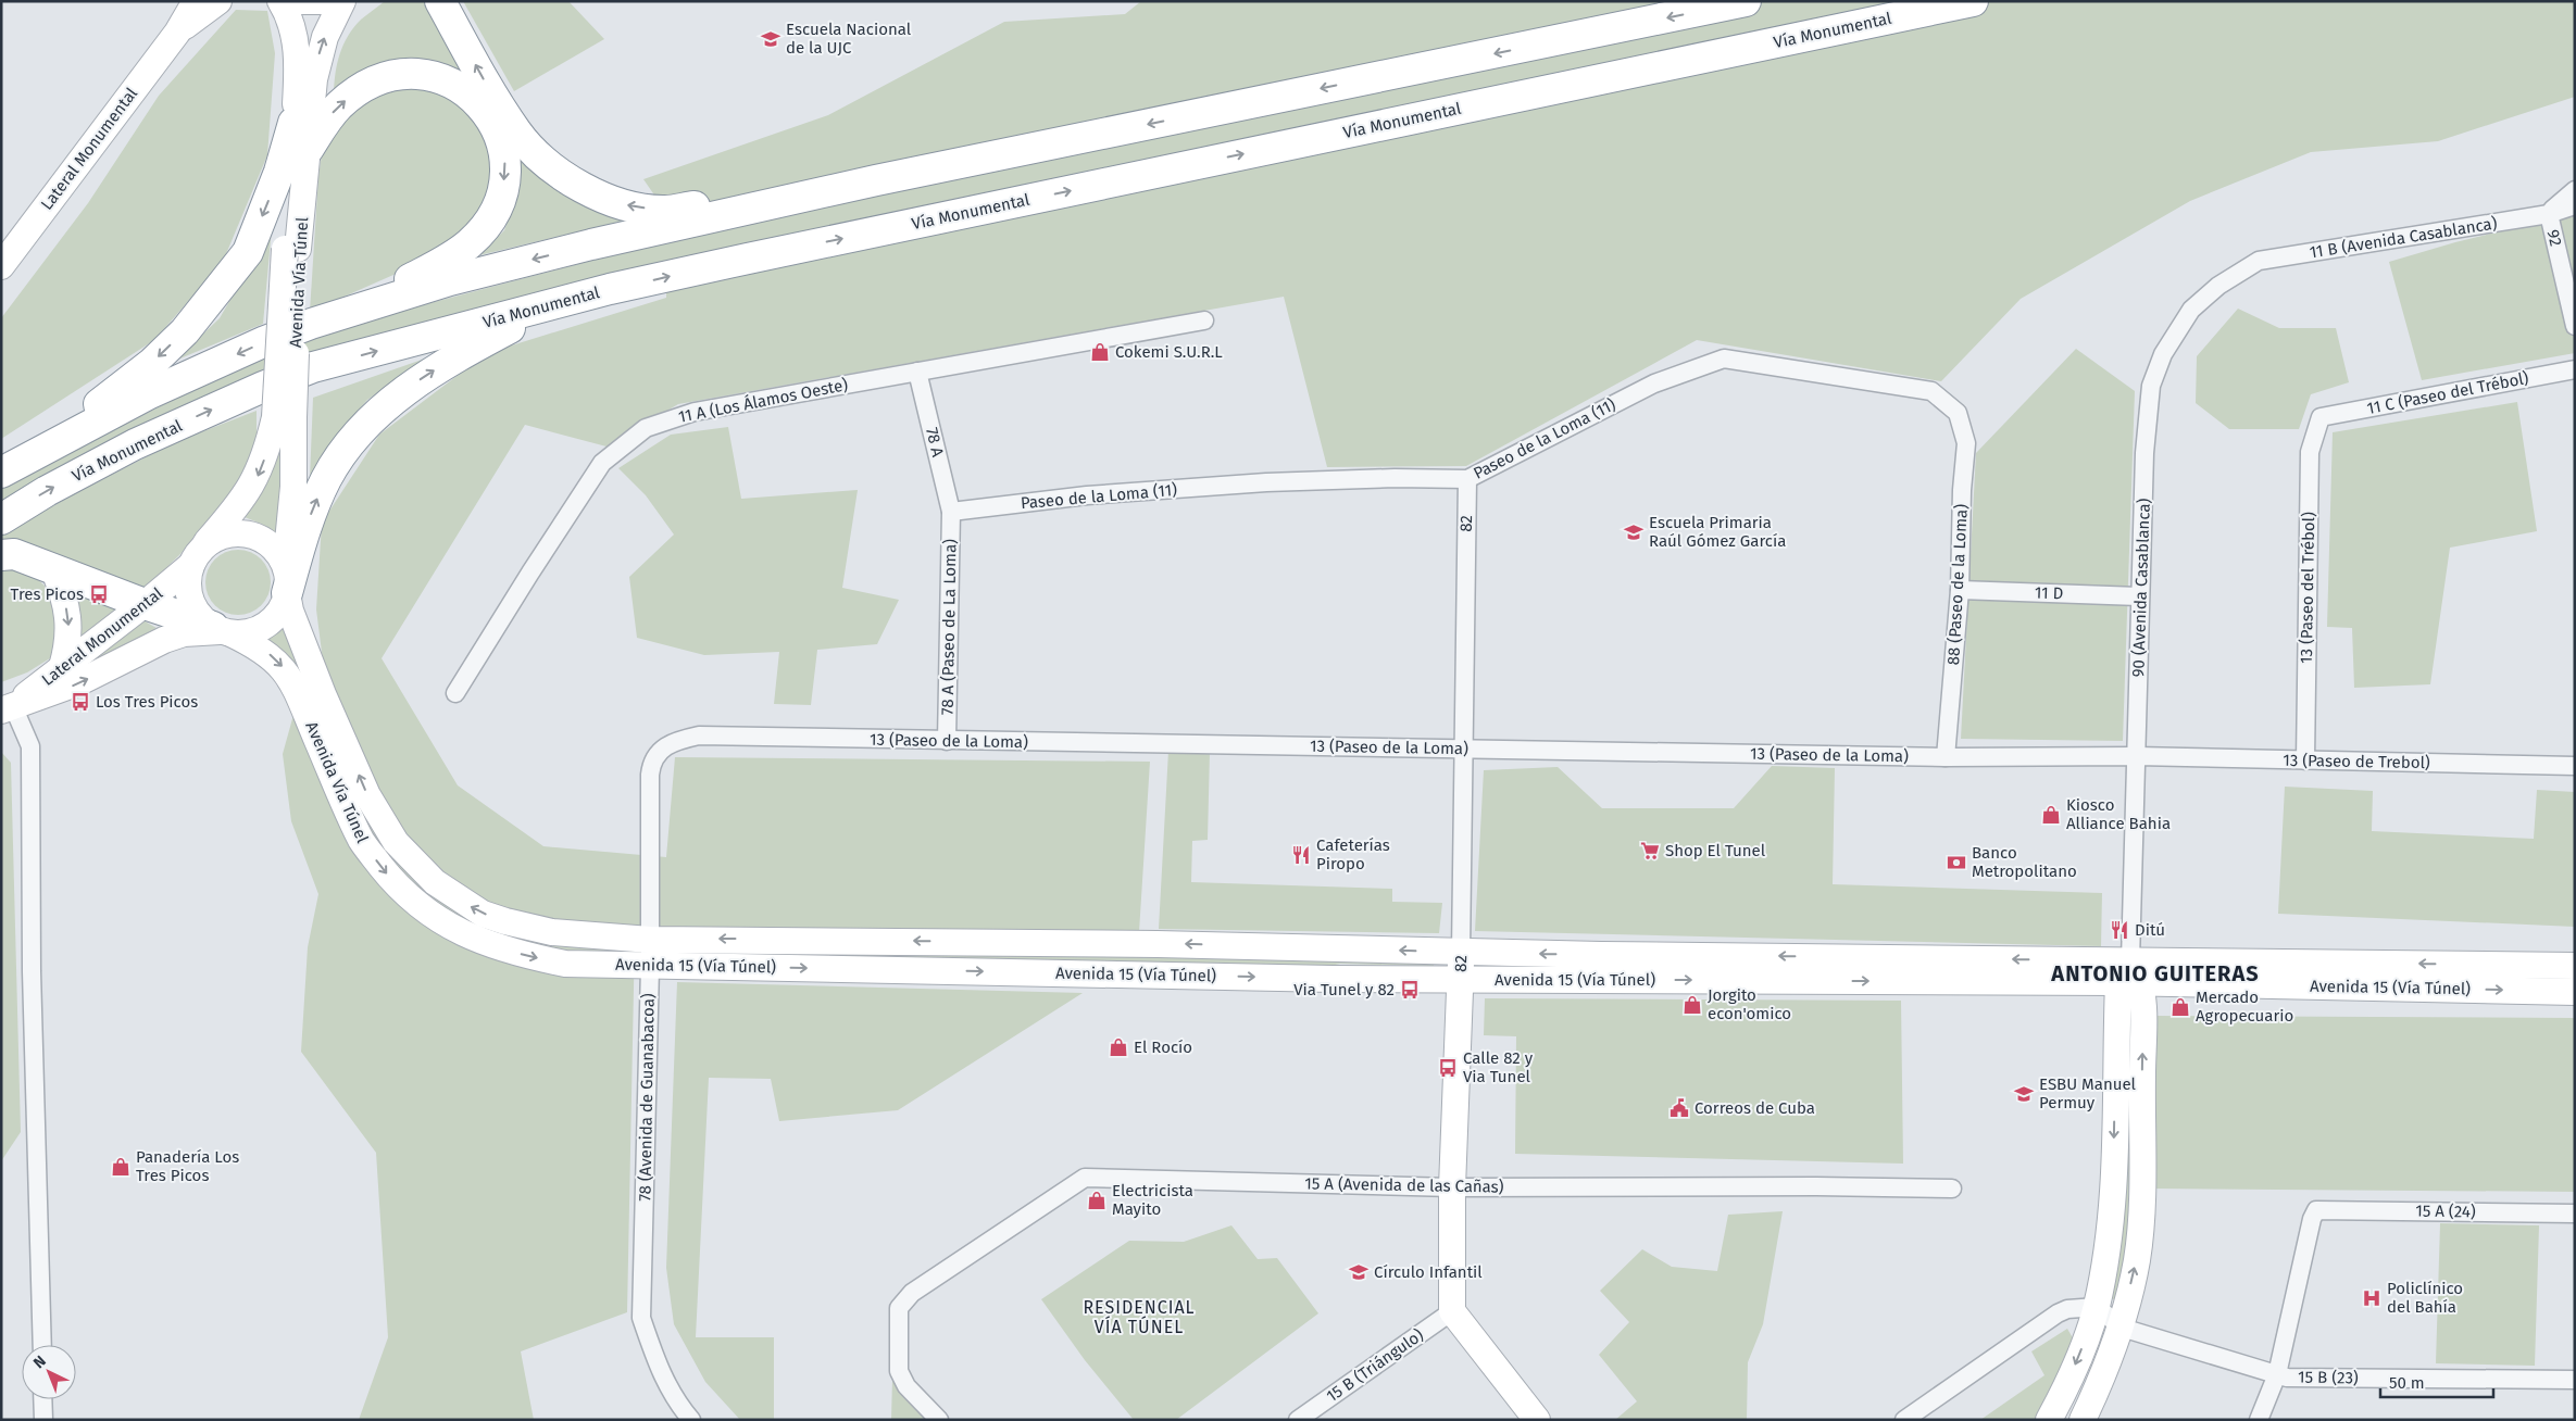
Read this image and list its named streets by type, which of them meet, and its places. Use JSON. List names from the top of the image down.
{
  "streets": {
    "highway": ["Vía Monumental"],
    "main road": [
      "Lateral Monumental",
      "Avenida Vía Túnel",
      "82",
      "Avenida 15 (Vía Túnel)"
    ],
    "street": [
      "11 B (Avenida Casablanca)",
      "92",
      "11 C (Paseo del Trébol)",
      "11 A (Los Álamos Oeste)",
      "Paseo de la Loma (11)",
      "78 A",
      "88 (Paseo de la Loma)",
      "90 (Avenida Casablanca)",
      "13 (Paseo del Trébol)",
      "11 D",
      "78 A (Paseo de La Loma)",
      "13 (Paseo de la Loma)",
      "13 (Paseo de Trebol)",
      "78 (Avenida de Guanabacoa)",
      "15 A (Avenida de las Cañas)",
      "15 A (24)",
      "15 B (Triángulo)",
      "15 B (23)"
    ]
  },
  "crossings": [
    ["Lateral Monumental", "Avenida Vía Túnel"],
    ["11 B (Avenida Casablanca)", "92"],
    ["11 B (Avenida Casablanca)", "90 (Avenida Casablanca)"],
    ["Avenida Vía Túnel", "Avenida 15 (Vía Túnel)"],
    ["11 C (Paseo del Trébol)", "13 (Paseo del Trébol)"],
    ["11 A (Los Álamos Oeste)", "78 A"],
    ["Paseo de la Loma (11)", "78 A"],
    ["Paseo de la Loma (11)", "82"],
    ["Paseo de la Loma (11)", "88 (Paseo de la Loma)"],
    ["Paseo de la Loma (11)", "78 A (Paseo de La Loma)"],
    ["78 A", "78 A (Paseo de La Loma)"],
    ["82", "13 (Paseo de la Loma)"],
    ["82", "Avenida 15 (Vía Túnel)"],
    ["82", "15 A (Avenida de las Cañas)"],
    ["82", "15 B (Triángulo)"],
    ["88 (Paseo de la Loma)", "11 D"],
    ["88 (Paseo de la Loma)", "13 (Paseo de la Loma)"],
    ["90 (Avenida Casablanca)", "11 D"],
    ["90 (Avenida Casablanca)", "13 (Paseo de la Loma)"],
    ["90 (Avenida Casablanca)", "13 (Paseo de Trebol)"],
    ["90 (Avenida Casablanca)", "Avenida 15 (Vía Túnel)"],
    ["13 (Paseo del Trébol)", "13 (Paseo de Trebol)"],
    ["78 A (Paseo de La Loma)", "13 (Paseo de la Loma)"],
    ["13 (Paseo de la Loma)", "13 (Paseo de Trebol)"],
    ["13 (Paseo de la Loma)", "78 (Avenida de Guanabacoa)"],
    ["Avenida 15 (Vía Túnel)", "78 (Avenida de Guanabacoa)"],
    ["15 A (24)", "15 B (23)"]
  ],
  "districts": ["ANTONIO GUITERAS", "RESIDENCIAL VÍA TÚNEL"],
  "places": {
    "school or university": [
      "Escuela Nacional de la UJC",
      "Escuela Primaria Raúl Gómez García",
      "ESBU Manuel Permuy",
      "Círculo Infantil"
    ],
    "shop": [
      "Cokemi S.U.R.L",
      "Kiosco Alliance Bahia",
      "Jorgito econ'omico",
      "Mercado Agropecuario",
      "El Rocío",
      "Panadería Los Tres Picos",
      "Electricista Mayito"
    ],
    "bus stop": [
      "Tres Picos",
      "Los Tres Picos",
      "Via Tunel y 82",
      "Calle 82 y Via Tunel"
    ],
    "supermarket": ["Shop El Tunel"],
    "restaurant": ["Cafeterías Piropo", "Ditú"],
    "bank": ["Banco Metropolitano"],
    "public building": ["Correos de Cuba"],
    "hospital": ["Policlínico del Bahía"]
  },
  "scale_bar": "50 m",
  "north": "top left"
}
